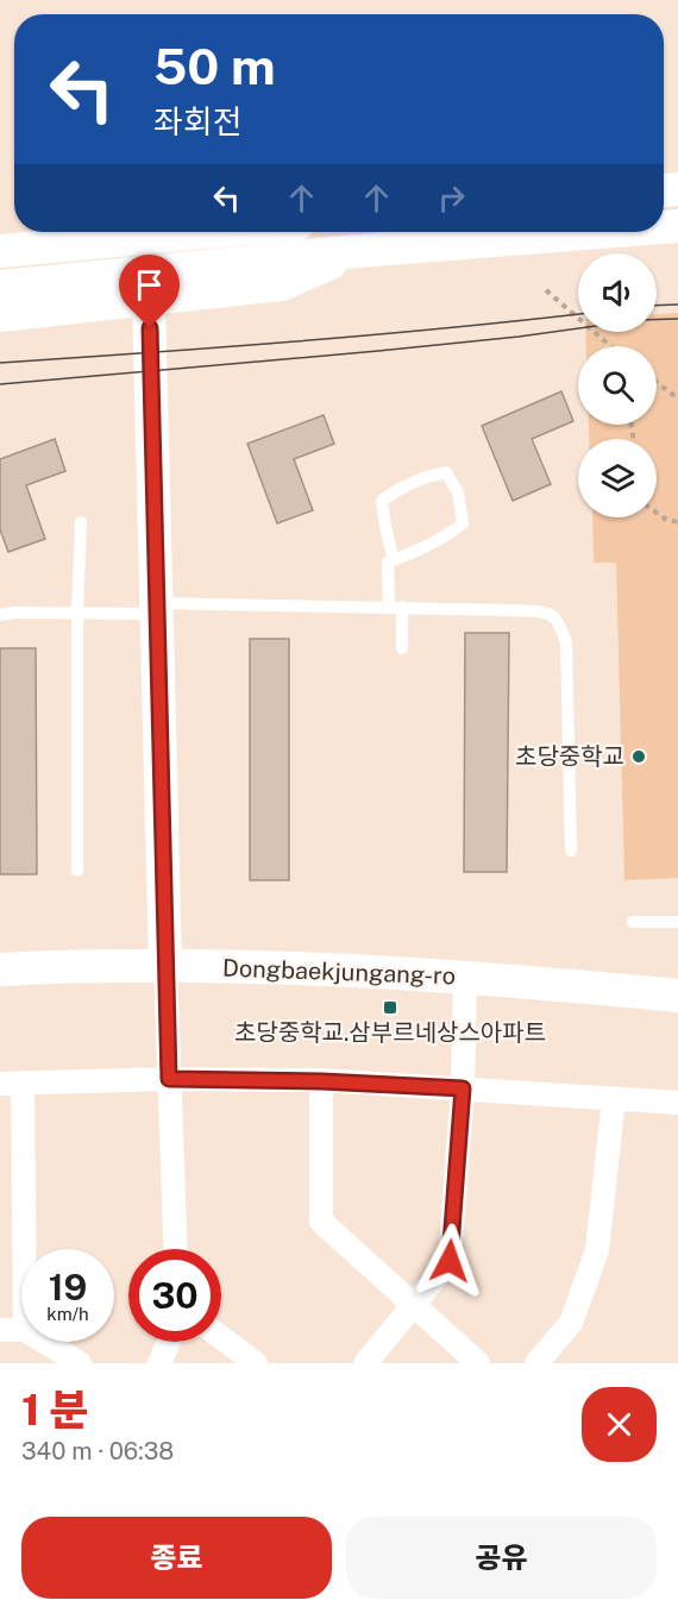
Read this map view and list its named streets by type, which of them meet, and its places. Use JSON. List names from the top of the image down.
{
  "streets": {
    "main road": ["Dongbaekjungang-ro"]
  },
  "places": {
    "other": ["초당중학교"],
    "transit": ["초당중학교.삼부르네상스아파트"]
  },
  "page": {
    "turn": ["50 m", "좌회전"],
    "speed": "19 km/h",
    "limit": "30",
    "heading": ["1 분", "340 m · 06:38"],
    "buttons": ["종료", "공유"]
  }
}
